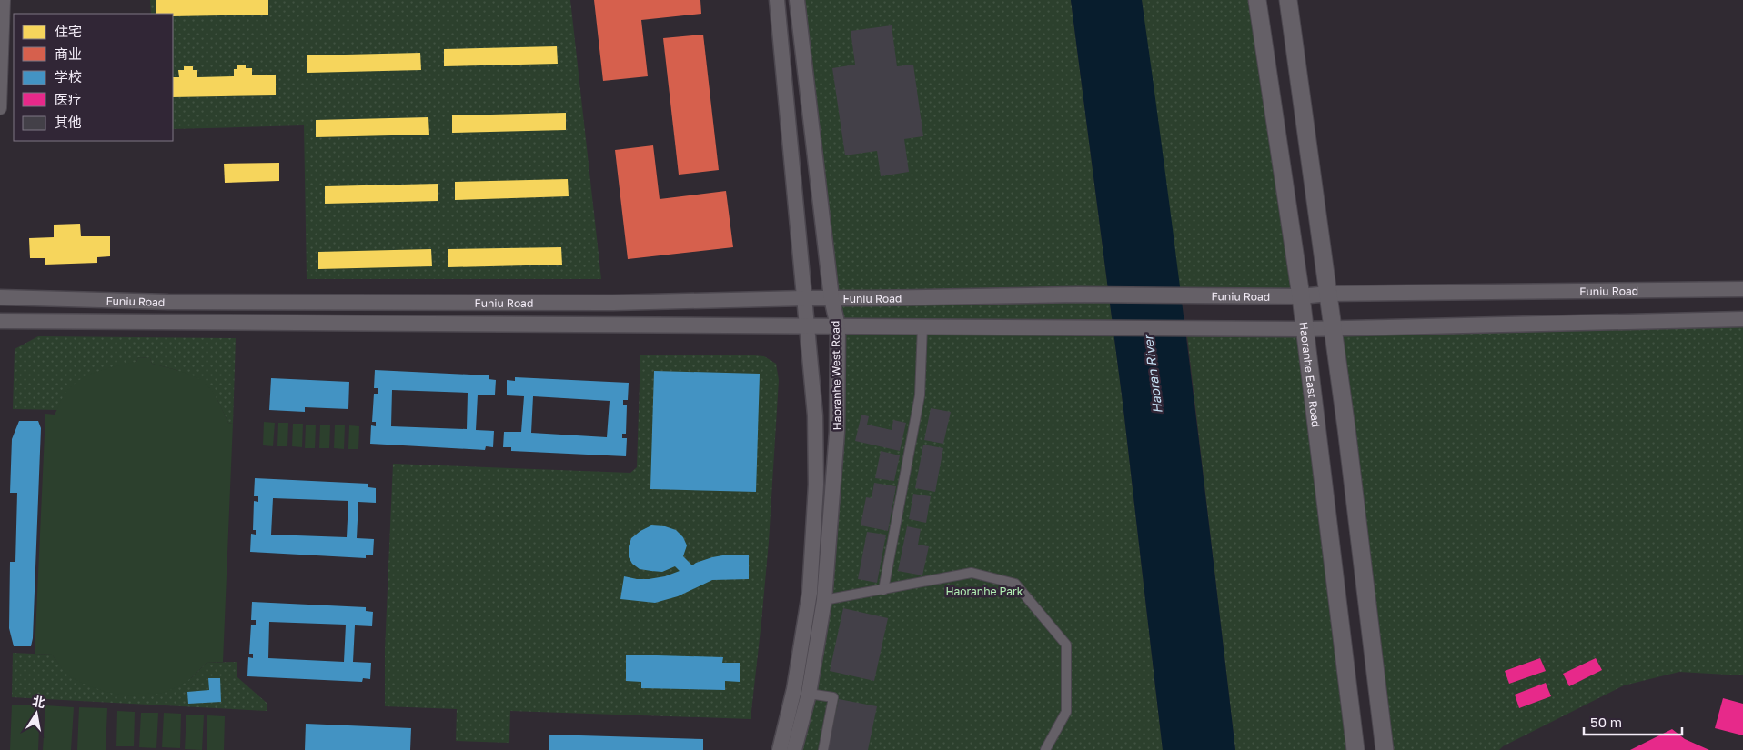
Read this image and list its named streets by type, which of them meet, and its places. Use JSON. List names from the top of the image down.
{
  "streets": {
    "main road": ["Haoranhe East Road"],
    "street": ["Funiu Road", "Haoranhe West Road"]
  },
  "crossings": [
    ["Funiu Road", "Haoranhe East Road"],
    ["Funiu Road", "Haoranhe West Road"]
  ],
  "water": ["Haoran River"],
  "parks": ["Haoranhe Park"],
  "legend": [
    "住宅",
    "商业",
    "学校",
    "医疗",
    "其他"
  ],
  "scale_bar": "50 m",
  "north": "top"
}
